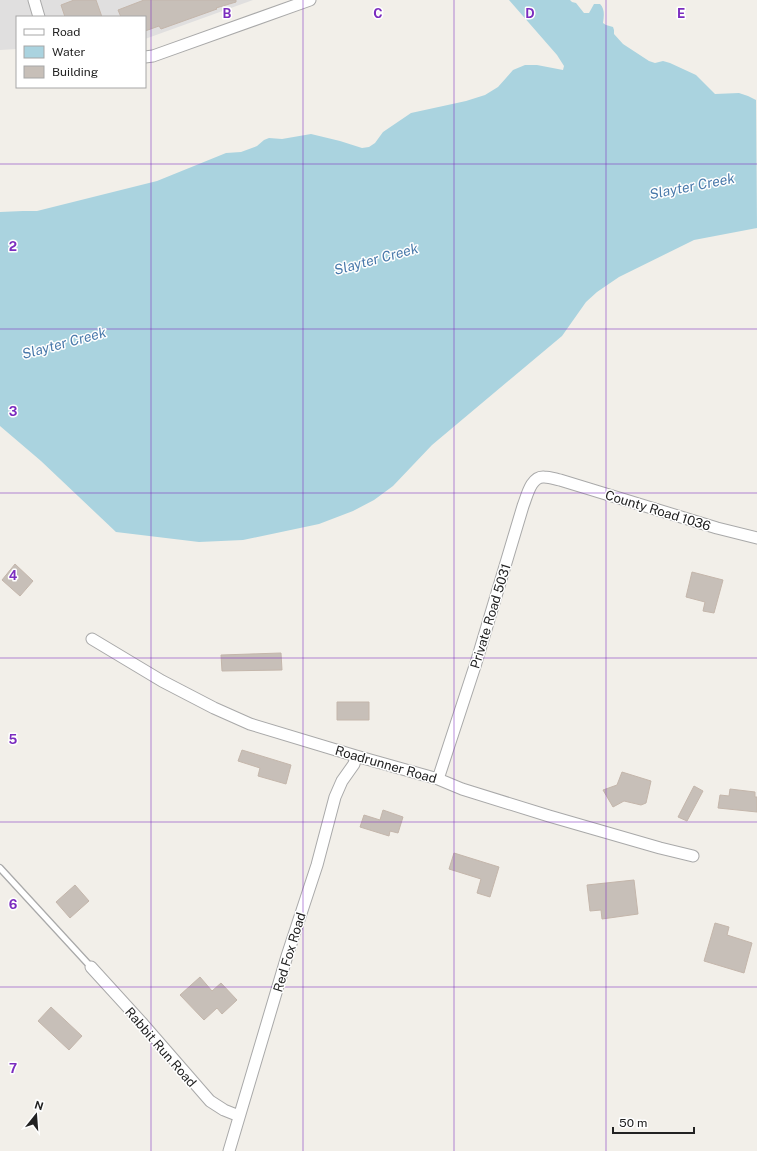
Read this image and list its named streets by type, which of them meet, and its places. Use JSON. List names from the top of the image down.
{
  "streets": {
    "street": [
      "County Road 1036",
      "Private Road 5031",
      "Roadrunner Road",
      "Red Fox Road",
      "Rabbit Run Road"
    ]
  },
  "crossings": [
    ["County Road 1036", "Private Road 5031"],
    ["Private Road 5031", "Roadrunner Road"],
    ["Roadrunner Road", "Red Fox Road"],
    ["Red Fox Road", "Rabbit Run Road"]
  ],
  "water": ["Slayter Creek"],
  "legend": ["Road", "Water", "Building"],
  "scale_bar": "50 m",
  "north": "top",
  "grid": {
    "columns": [
      "B",
      "C",
      "D",
      "E"
    ],
    "rows": [
      "2",
      "3",
      "4",
      "5",
      "6",
      "7"
    ]
  }
}
